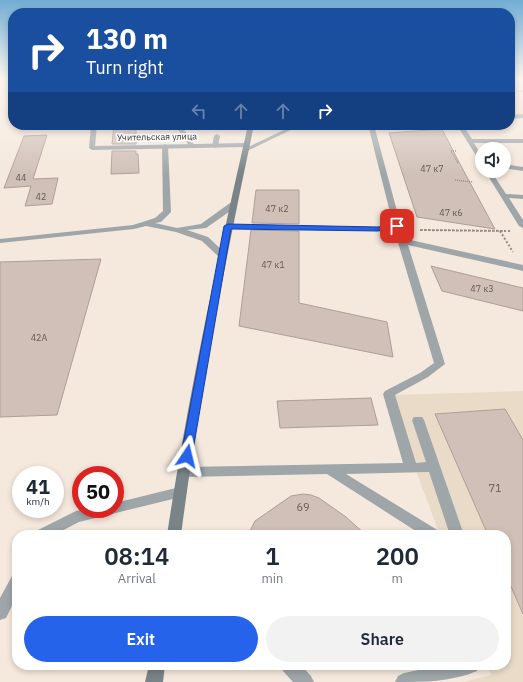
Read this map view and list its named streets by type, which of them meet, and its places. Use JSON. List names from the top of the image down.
{
  "streets": {
    "street": ["Учительская улица"]
  },
  "house_numbers": [
    "47 к7",
    "44",
    "42",
    "47 к2",
    "47 к6",
    "47 к1",
    "47 к3",
    "42А",
    "71",
    "69"
  ],
  "page": {
    "turn": ["130 m", "Turn right"],
    "speed": "41 km/h",
    "limit": "50",
    "eta": [
      "08:14",
      "Arrival",
      "1",
      "min",
      "200",
      "m"
    ],
    "buttons": ["Exit", "Share"]
  }
}
